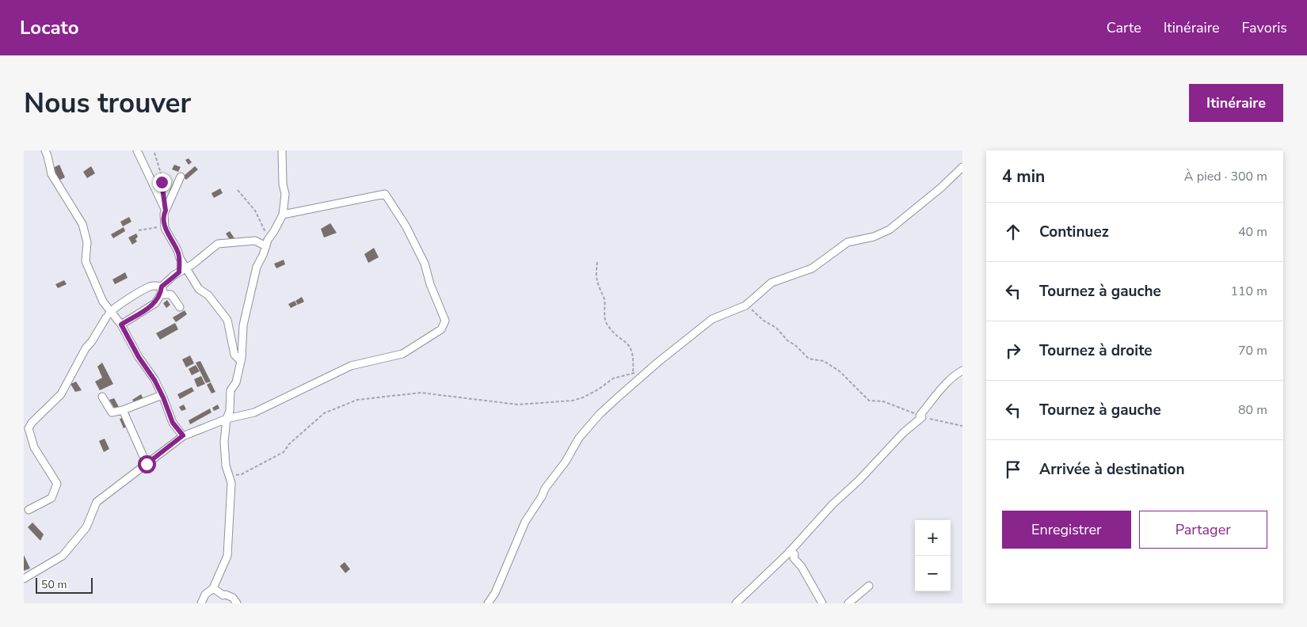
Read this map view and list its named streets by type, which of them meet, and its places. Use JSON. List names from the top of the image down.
{
  "scale_bar": "50 m",
  "page": {
    "header": "Locato",
    "nav": ["Carte", "Itinéraire", "Favoris"],
    "buttons": [
      "Itinéraire",
      ["Enregistrer", "Partager"]
    ],
    "title": "Nous trouver",
    "heading": ["4 min", "À pied · 300 m"],
    "list": [
      ["Continuez", "40 m"],
      ["Tournez à gauche", "110 m"],
      ["Tournez à droite", "70 m"],
      ["Tournez à gauche", "80 m"],
      "Arrivée à destination"
    ],
    "map_buttons": ["+", "−"],
    "scale": "50 m"
  }
}
